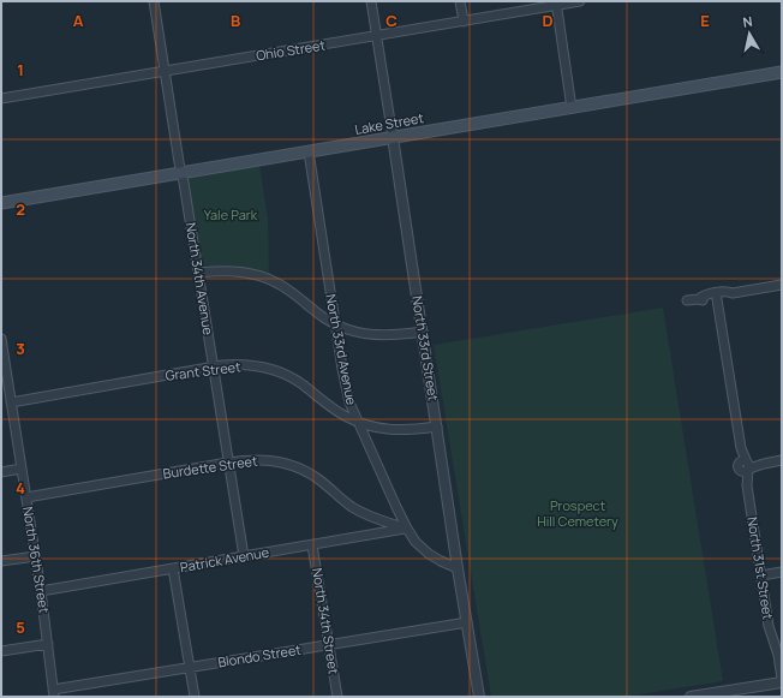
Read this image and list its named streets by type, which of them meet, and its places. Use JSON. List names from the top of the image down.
{
  "streets": {
    "main road": ["Lake Street"],
    "street": [
      "Ohio Street",
      "North 34th Avenue",
      "North 33rd Street",
      "North 33rd Avenue",
      "Grant Street",
      "Burdette Street",
      "North 36th Street",
      "Patrick Avenue",
      "North 31st Street",
      "North 34th Street",
      "Blondo Street"
    ]
  },
  "crossings": [
    ["Ohio Street", "North 34th Avenue"],
    ["Ohio Street", "North 33rd Street"],
    ["Lake Street", "North 34th Avenue"],
    ["Lake Street", "North 33rd Street"],
    ["Lake Street", "North 33rd Avenue"],
    ["North 34th Avenue", "Grant Street"],
    ["North 34th Avenue", "Burdette Street"],
    ["North 34th Avenue", "Patrick Avenue"],
    ["North 33rd Street", "North 33rd Avenue"],
    ["North 33rd Street", "Grant Street"],
    ["North 33rd Street", "Blondo Street"],
    ["North 33rd Avenue", "Grant Street"],
    ["North 33rd Avenue", "Burdette Street"],
    ["North 33rd Avenue", "Patrick Avenue"],
    ["Grant Street", "North 36th Street"],
    ["Burdette Street", "North 36th Street"],
    ["Burdette Street", "Patrick Avenue"],
    ["North 36th Street", "Patrick Avenue"],
    ["North 36th Street", "Blondo Street"],
    ["Patrick Avenue", "North 34th Street"],
    ["North 34th Street", "Blondo Street"]
  ],
  "parks": ["Yale Park", "Prospect Hill Cemetery"],
  "north": "top",
  "grid": {
    "columns": [
      "A",
      "B",
      "C",
      "D",
      "E"
    ],
    "rows": [
      "1",
      "2",
      "3",
      "4",
      "5"
    ]
  }
}
